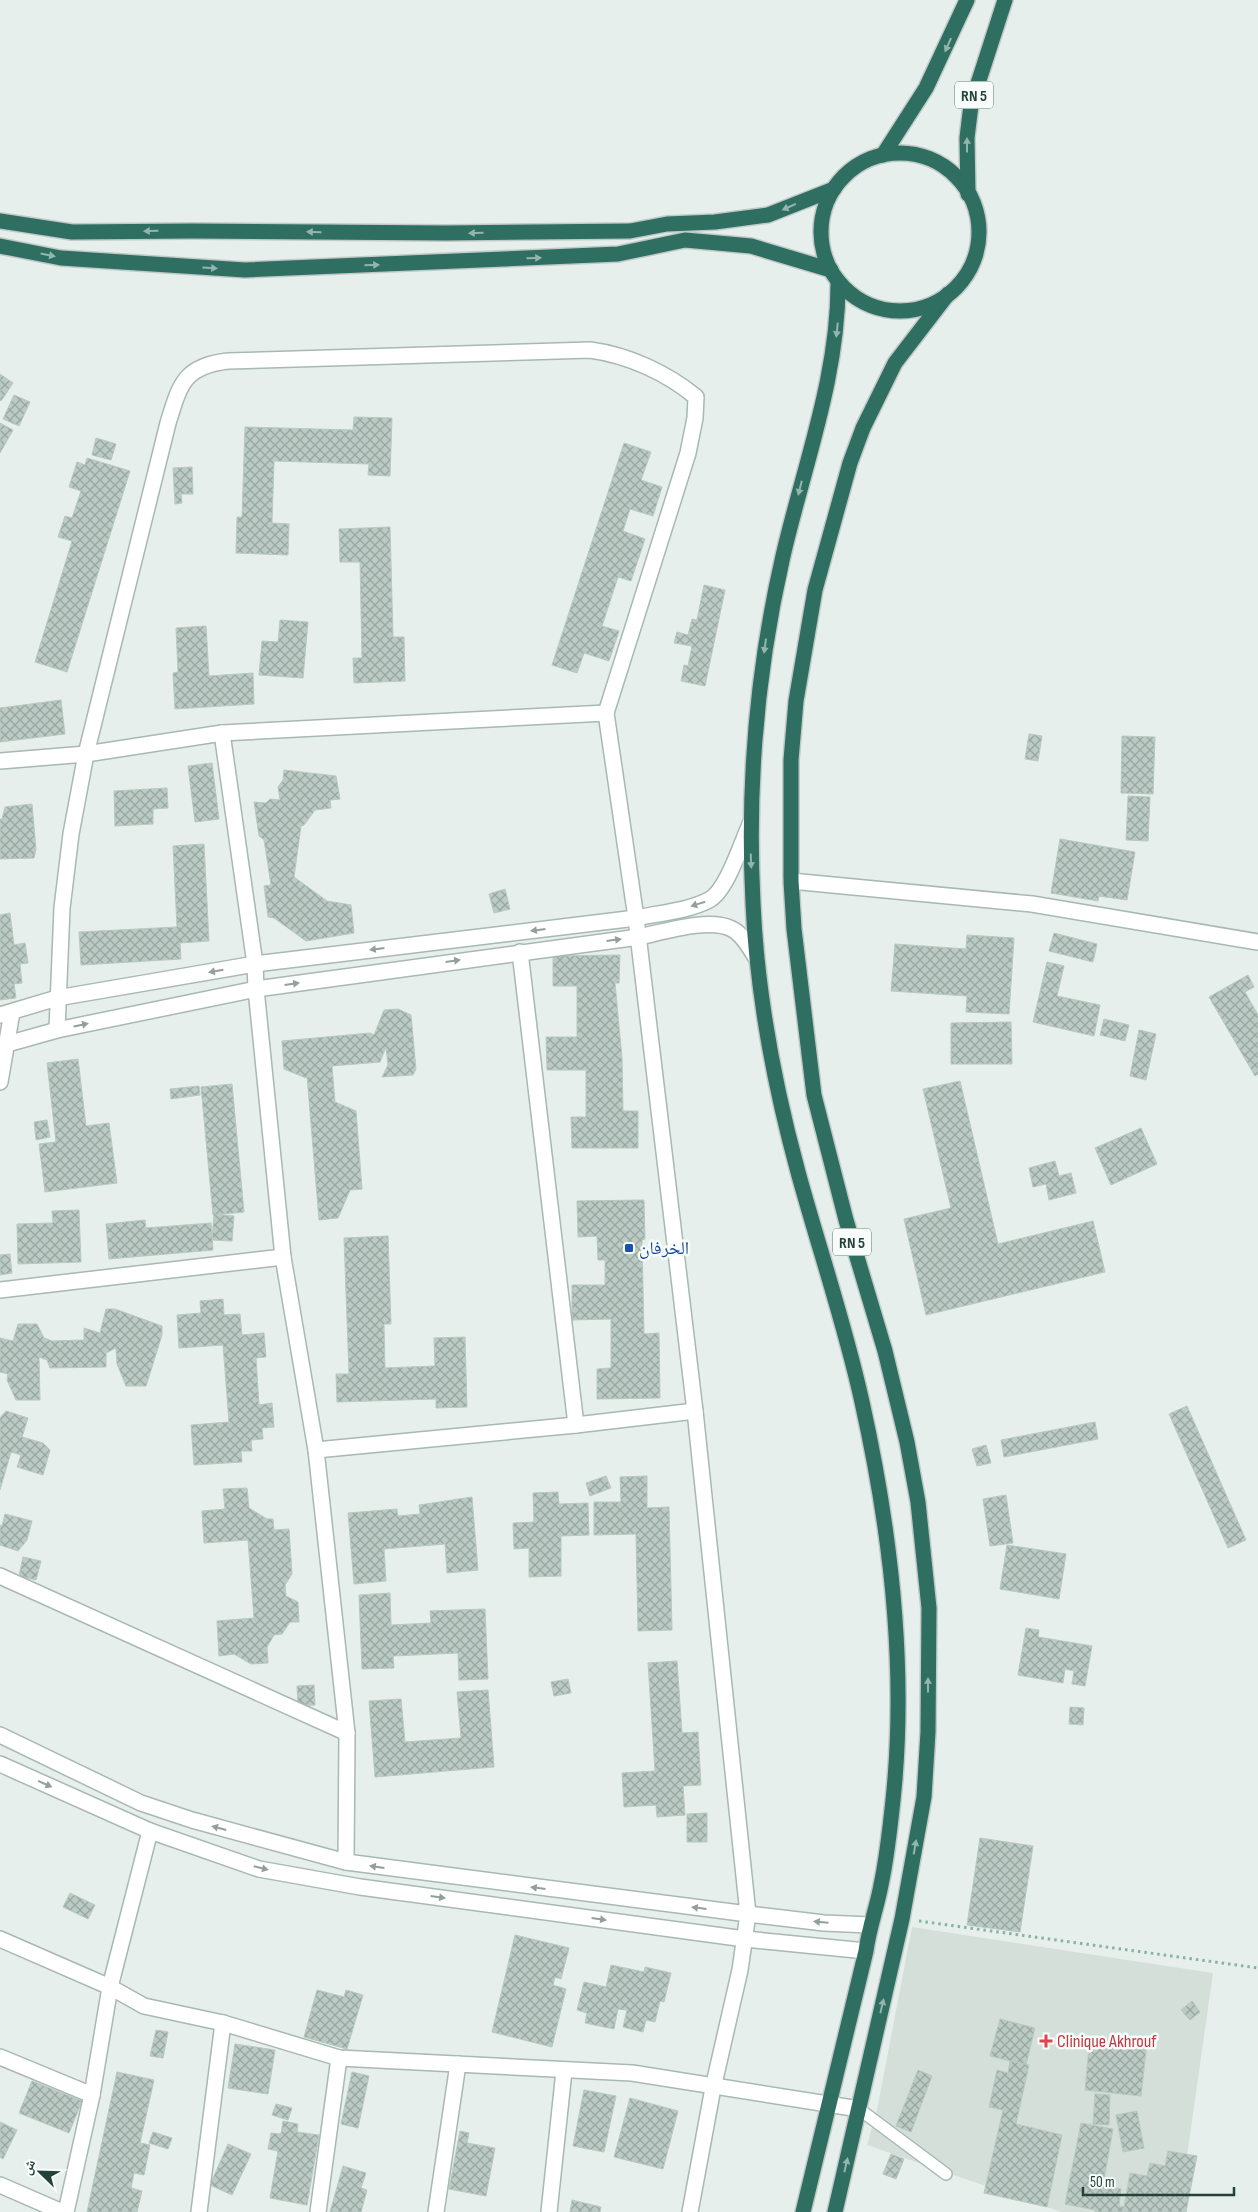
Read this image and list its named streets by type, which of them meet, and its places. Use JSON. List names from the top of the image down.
{
  "streets": {
    "highway": ["RN 5"]
  },
  "places": {
    "transit": ["الخرفان"],
    "health": ["Clinique Akhrouf"]
  },
  "scale_bar": "50 m",
  "north": "top left"
}
